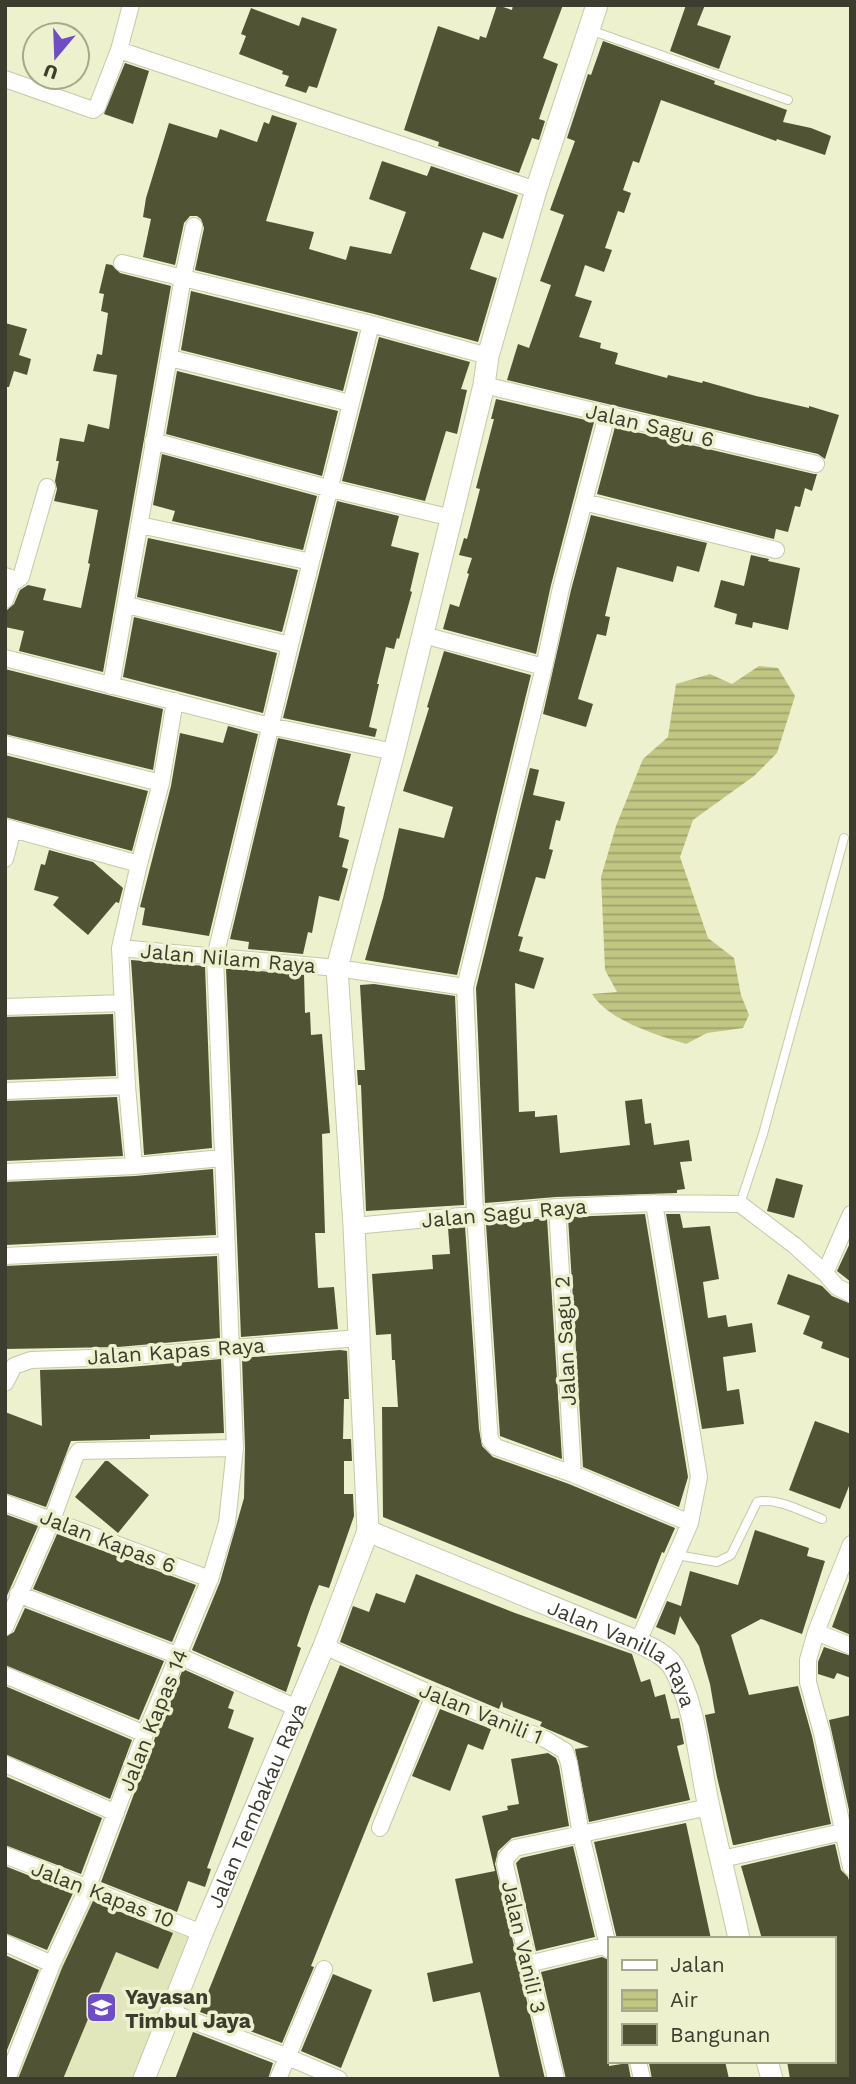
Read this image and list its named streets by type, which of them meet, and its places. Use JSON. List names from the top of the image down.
{
  "streets": {
    "street": [
      "Jalan Sagu 6",
      "Jalan Nilam Raya",
      "Jalan Sagu Raya",
      "Jalan Sagu 2",
      "Jalan Kapas Raya",
      "Jalan Kapas 6",
      "Jalan Vanilla Raya",
      "Jalan Vanili 1",
      "Jalan Kapas 14",
      "Jalan Tembakau Raya",
      "Jalan Kapas 10",
      "Jalan Vanili 3"
    ]
  },
  "crossings": [
    ["Jalan Nilam Raya", "Jalan Kapas 14"],
    ["Jalan Sagu Raya", "Jalan Sagu 2"],
    ["Jalan Kapas Raya", "Jalan Kapas 14"],
    ["Jalan Kapas 6", "Jalan Kapas 14"],
    ["Jalan Vanilla Raya", "Jalan Tembakau Raya"],
    ["Jalan Vanilla Raya", "Jalan Vanili 3"],
    ["Jalan Vanili 1", "Jalan Tembakau Raya"],
    ["Jalan Vanili 1", "Jalan Vanili 3"],
    ["Jalan Kapas 14", "Jalan Kapas 10"],
    ["Jalan Tembakau Raya", "Jalan Kapas 10"]
  ],
  "places": {
    "school or university": ["Yayasan Timbul Jaya"]
  },
  "legend": ["Jalan", "Air", "Bangunan"],
  "north": "bottom"
}
